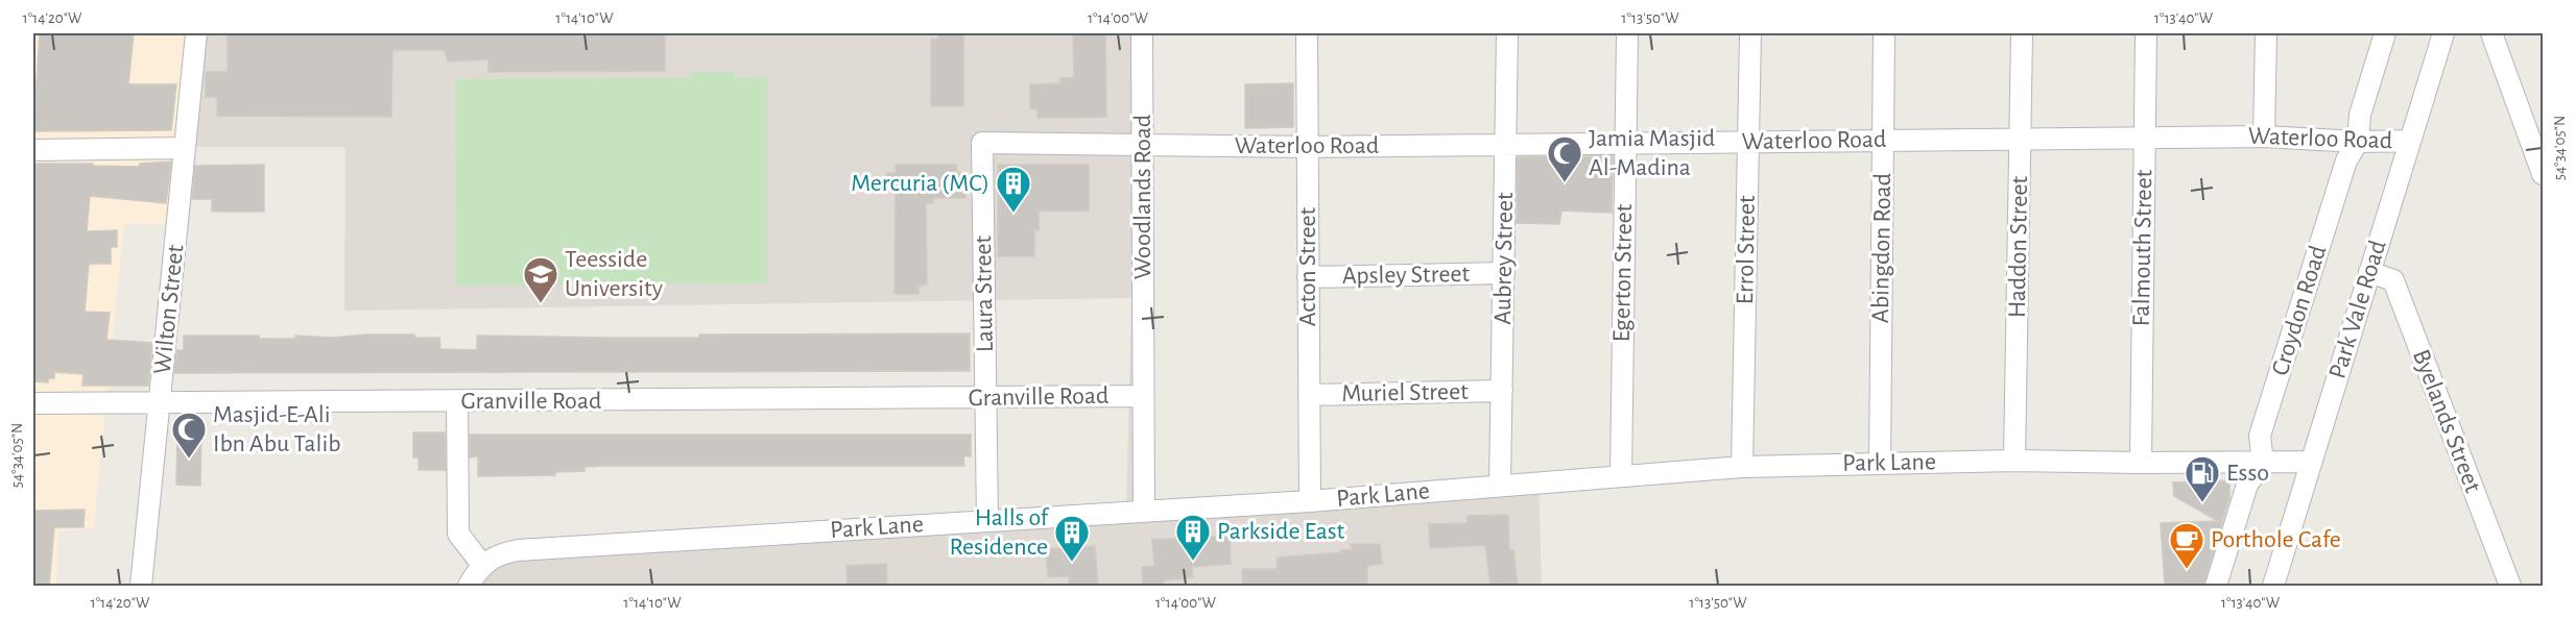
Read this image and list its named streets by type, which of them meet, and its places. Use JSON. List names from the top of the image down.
{
  "streets": {
    "street": [
      "Waterloo Road",
      "Woodlands Road",
      "Haddon Street",
      "Abingdon Road",
      "Falmouth Street",
      "Errol Street",
      "Aubrey Street",
      "Acton Street",
      "Egerton Street",
      "Apsley Street",
      "Laura Street",
      "Wilton Street",
      "Park Vale Road",
      "Croydon Road",
      "Muriel Street",
      "Granville Road",
      "Byelands Street",
      "Park Lane"
    ]
  },
  "crossings": [
    ["Waterloo Road", "Woodlands Road"],
    ["Waterloo Road", "Haddon Street"],
    ["Waterloo Road", "Abingdon Road"],
    ["Waterloo Road", "Falmouth Street"],
    ["Waterloo Road", "Errol Street"],
    ["Waterloo Road", "Aubrey Street"],
    ["Waterloo Road", "Acton Street"],
    ["Waterloo Road", "Egerton Street"],
    ["Waterloo Road", "Laura Street"],
    ["Waterloo Road", "Park Vale Road"],
    ["Waterloo Road", "Croydon Road"],
    ["Woodlands Road", "Granville Road"],
    ["Woodlands Road", "Park Lane"],
    ["Haddon Street", "Park Lane"],
    ["Abingdon Road", "Park Lane"],
    ["Falmouth Street", "Park Lane"],
    ["Errol Street", "Park Lane"],
    ["Aubrey Street", "Apsley Street"],
    ["Aubrey Street", "Muriel Street"],
    ["Aubrey Street", "Park Lane"],
    ["Acton Street", "Apsley Street"],
    ["Acton Street", "Muriel Street"],
    ["Acton Street", "Park Lane"],
    ["Egerton Street", "Park Lane"],
    ["Laura Street", "Granville Road"],
    ["Laura Street", "Park Lane"],
    ["Wilton Street", "Granville Road"],
    ["Park Vale Road", "Byelands Street"],
    ["Park Vale Road", "Park Lane"],
    ["Croydon Road", "Park Lane"]
  ],
  "places": {
    "mosque": ["Jamia Masjid Al-Madina", "Masjid-E-Ali Ibn Abu Talib"],
    "building": ["Mercuria (MC)", "Parkside East", "Halls of Residence"],
    "school or university": ["Teesside University"],
    "fuel station": ["Esso"],
    "cafe": ["Porthole Cafe"]
  },
  "coordinates": [
    "1°14'20\"W",
    "1°14'10\"W",
    "1°14'00\"W",
    "1°13'50\"W",
    "1°13'40\"W",
    "54°34'05\"N"
  ]
}
